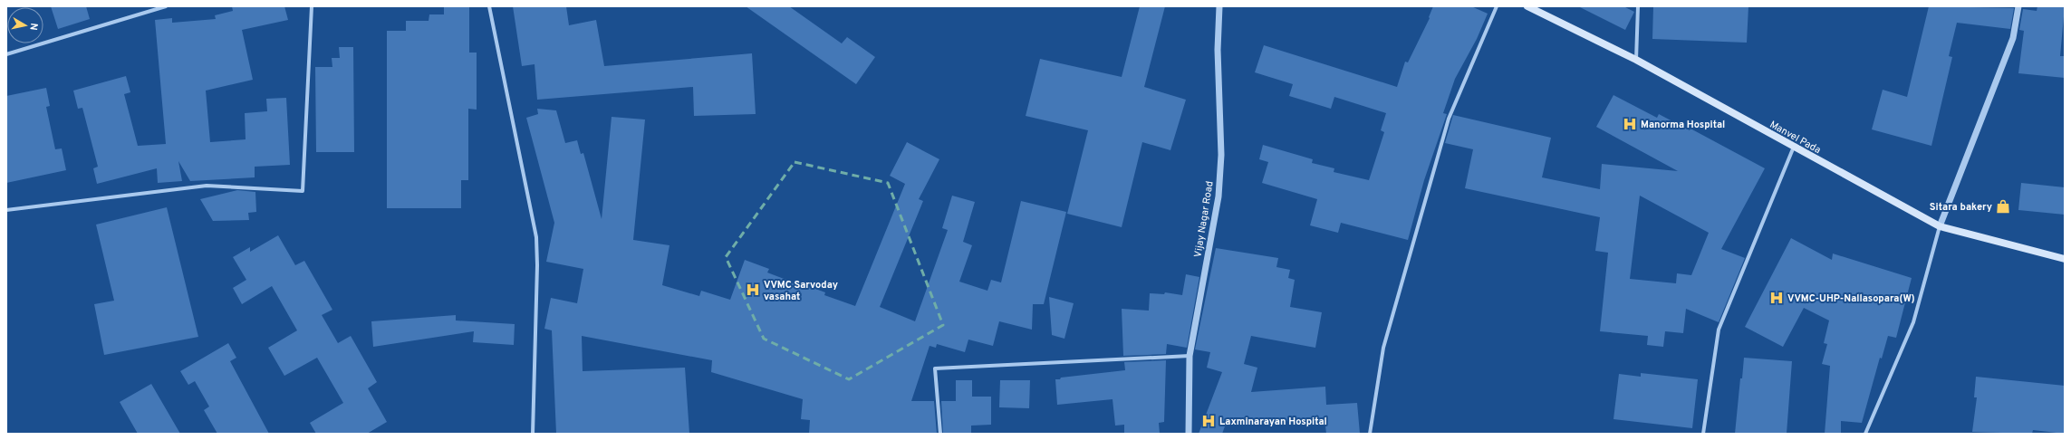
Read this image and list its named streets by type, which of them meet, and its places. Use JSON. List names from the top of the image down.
{
  "streets": {
    "main road": ["Manvel Pada"],
    "street": ["Vijay Nagar Road"]
  },
  "places": {
    "hospital": [
      "Manorma Hospital",
      "VVMC Sarvoday vasahat",
      "VVMC-UHP-Nallasopara(W)",
      "Laxminarayan Hospital"
    ],
    "shop": ["Sitara bakery"]
  },
  "north": "right"
}
